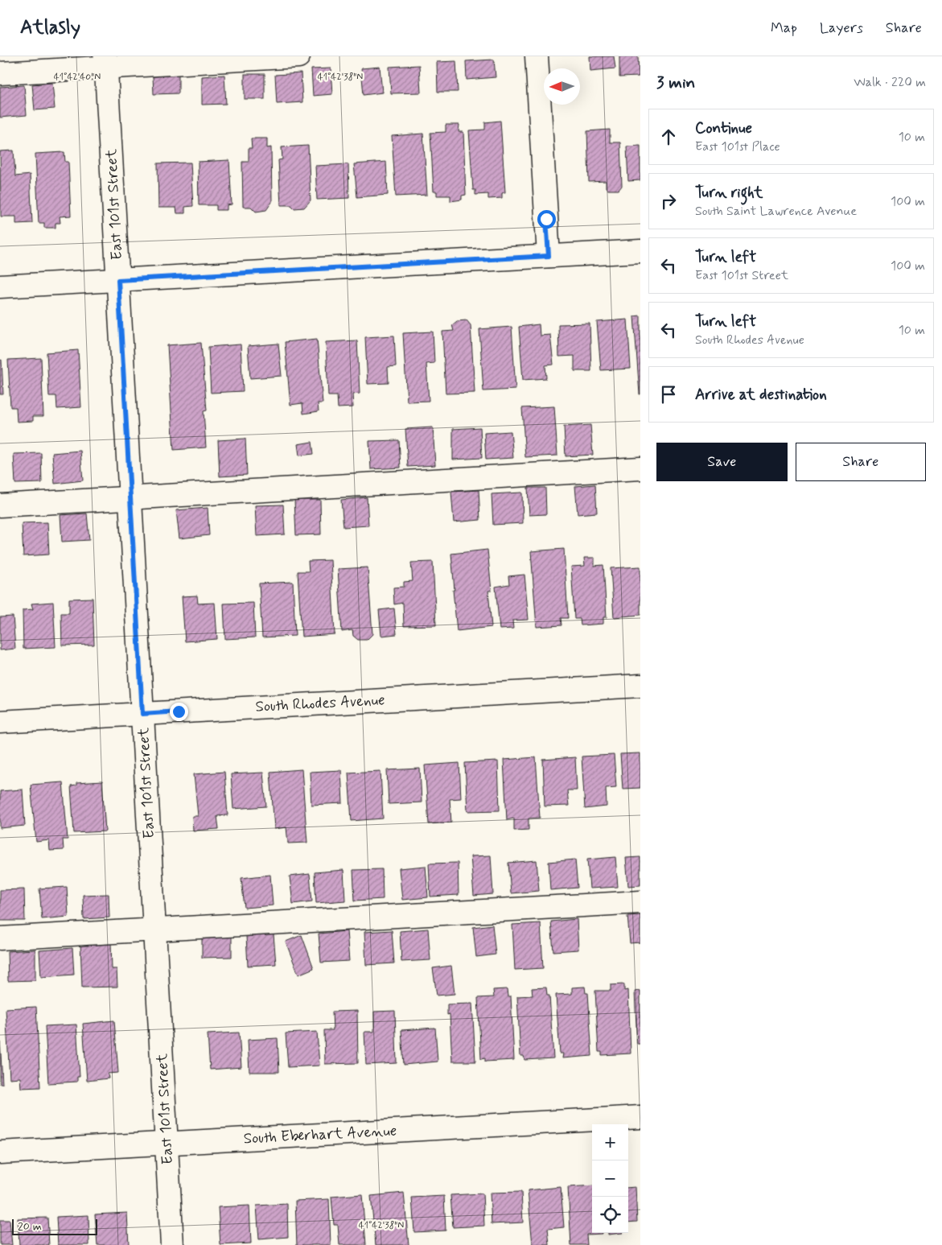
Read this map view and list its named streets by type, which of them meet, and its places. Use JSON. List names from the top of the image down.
{
  "streets": {
    "street": ["East 101st Street", "South Rhodes Avenue", "South Eberhart Avenue"]
  },
  "crossings": [
    ["East 101st Street", "South Rhodes Avenue"],
    ["East 101st Street", "South Eberhart Avenue"]
  ],
  "scale_bar": "20 m",
  "north": "left",
  "page": {
    "header": "Atlasly",
    "nav": ["Map", "Layers", "Share"],
    "heading": ["3 min", "Walk · 220 m"],
    "list": [
      ["Continue", "East 101st Place", "10 m"],
      ["Turn right", "South Saint Lawrence Avenue", "100 m"],
      ["Turn left", "East 101st Street", "100 m"],
      ["Turn left", "South Rhodes Avenue", "10 m"],
      "Arrive at destination"
    ],
    "buttons": ["Save", "Share"],
    "map_buttons": ["+", "−"],
    "scale": "20 m"
  },
  "coordinates": ["41°42'40\"N", "41°42'38\"N"]
}
